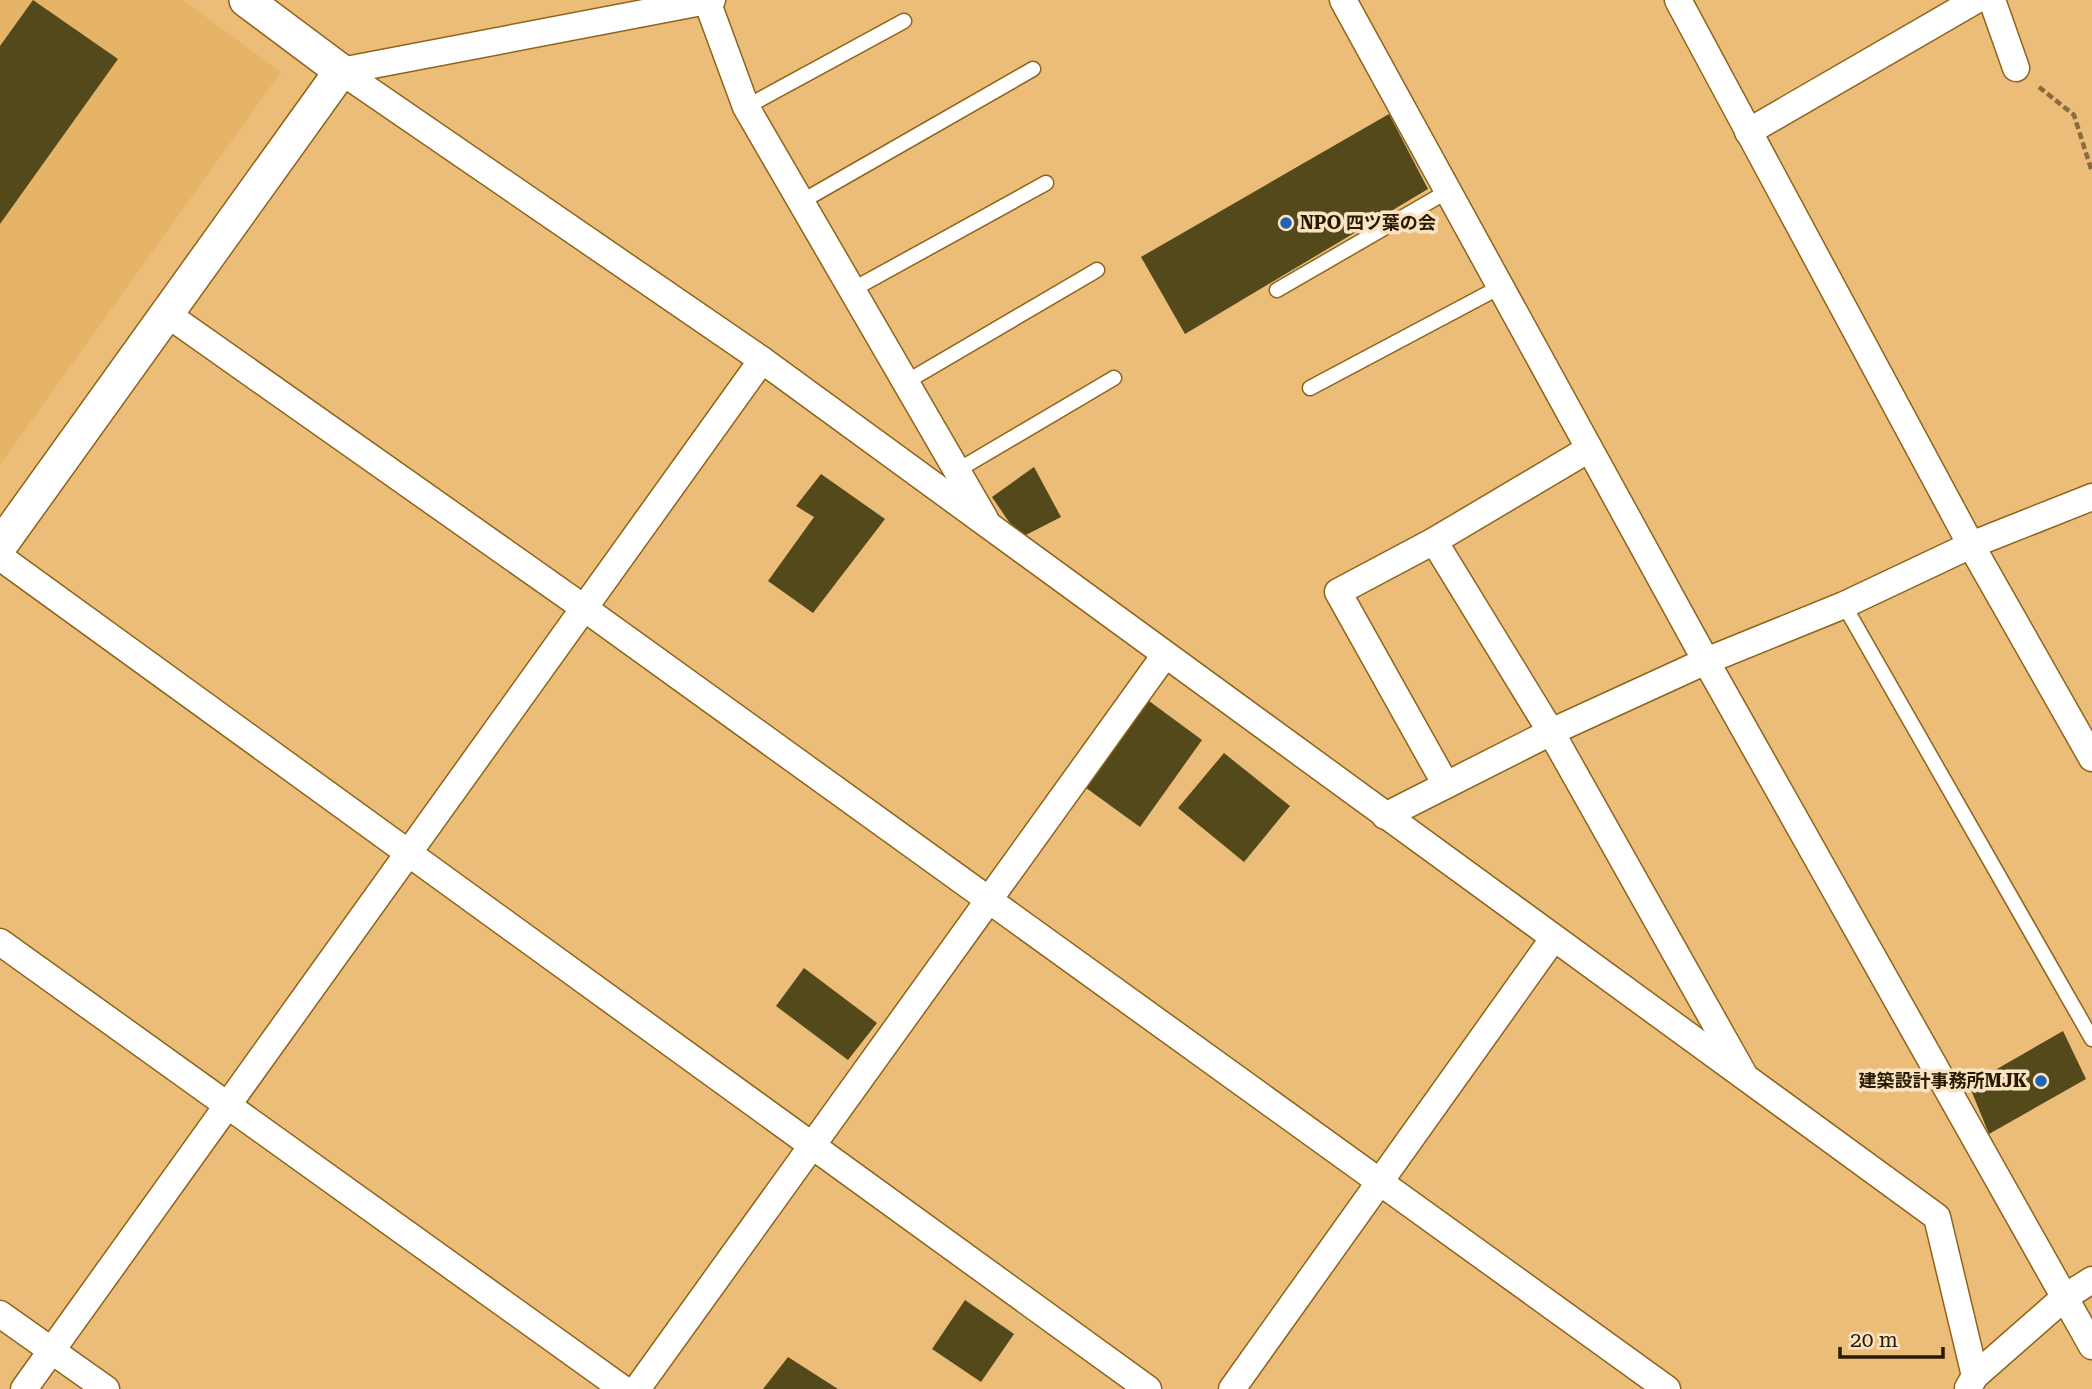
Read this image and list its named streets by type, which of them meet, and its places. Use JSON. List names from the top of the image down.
{
  "places": ["NPO 四ツ葉の会", "建築設計事務所MJK"],
  "scale_bar": "20 m"
}
